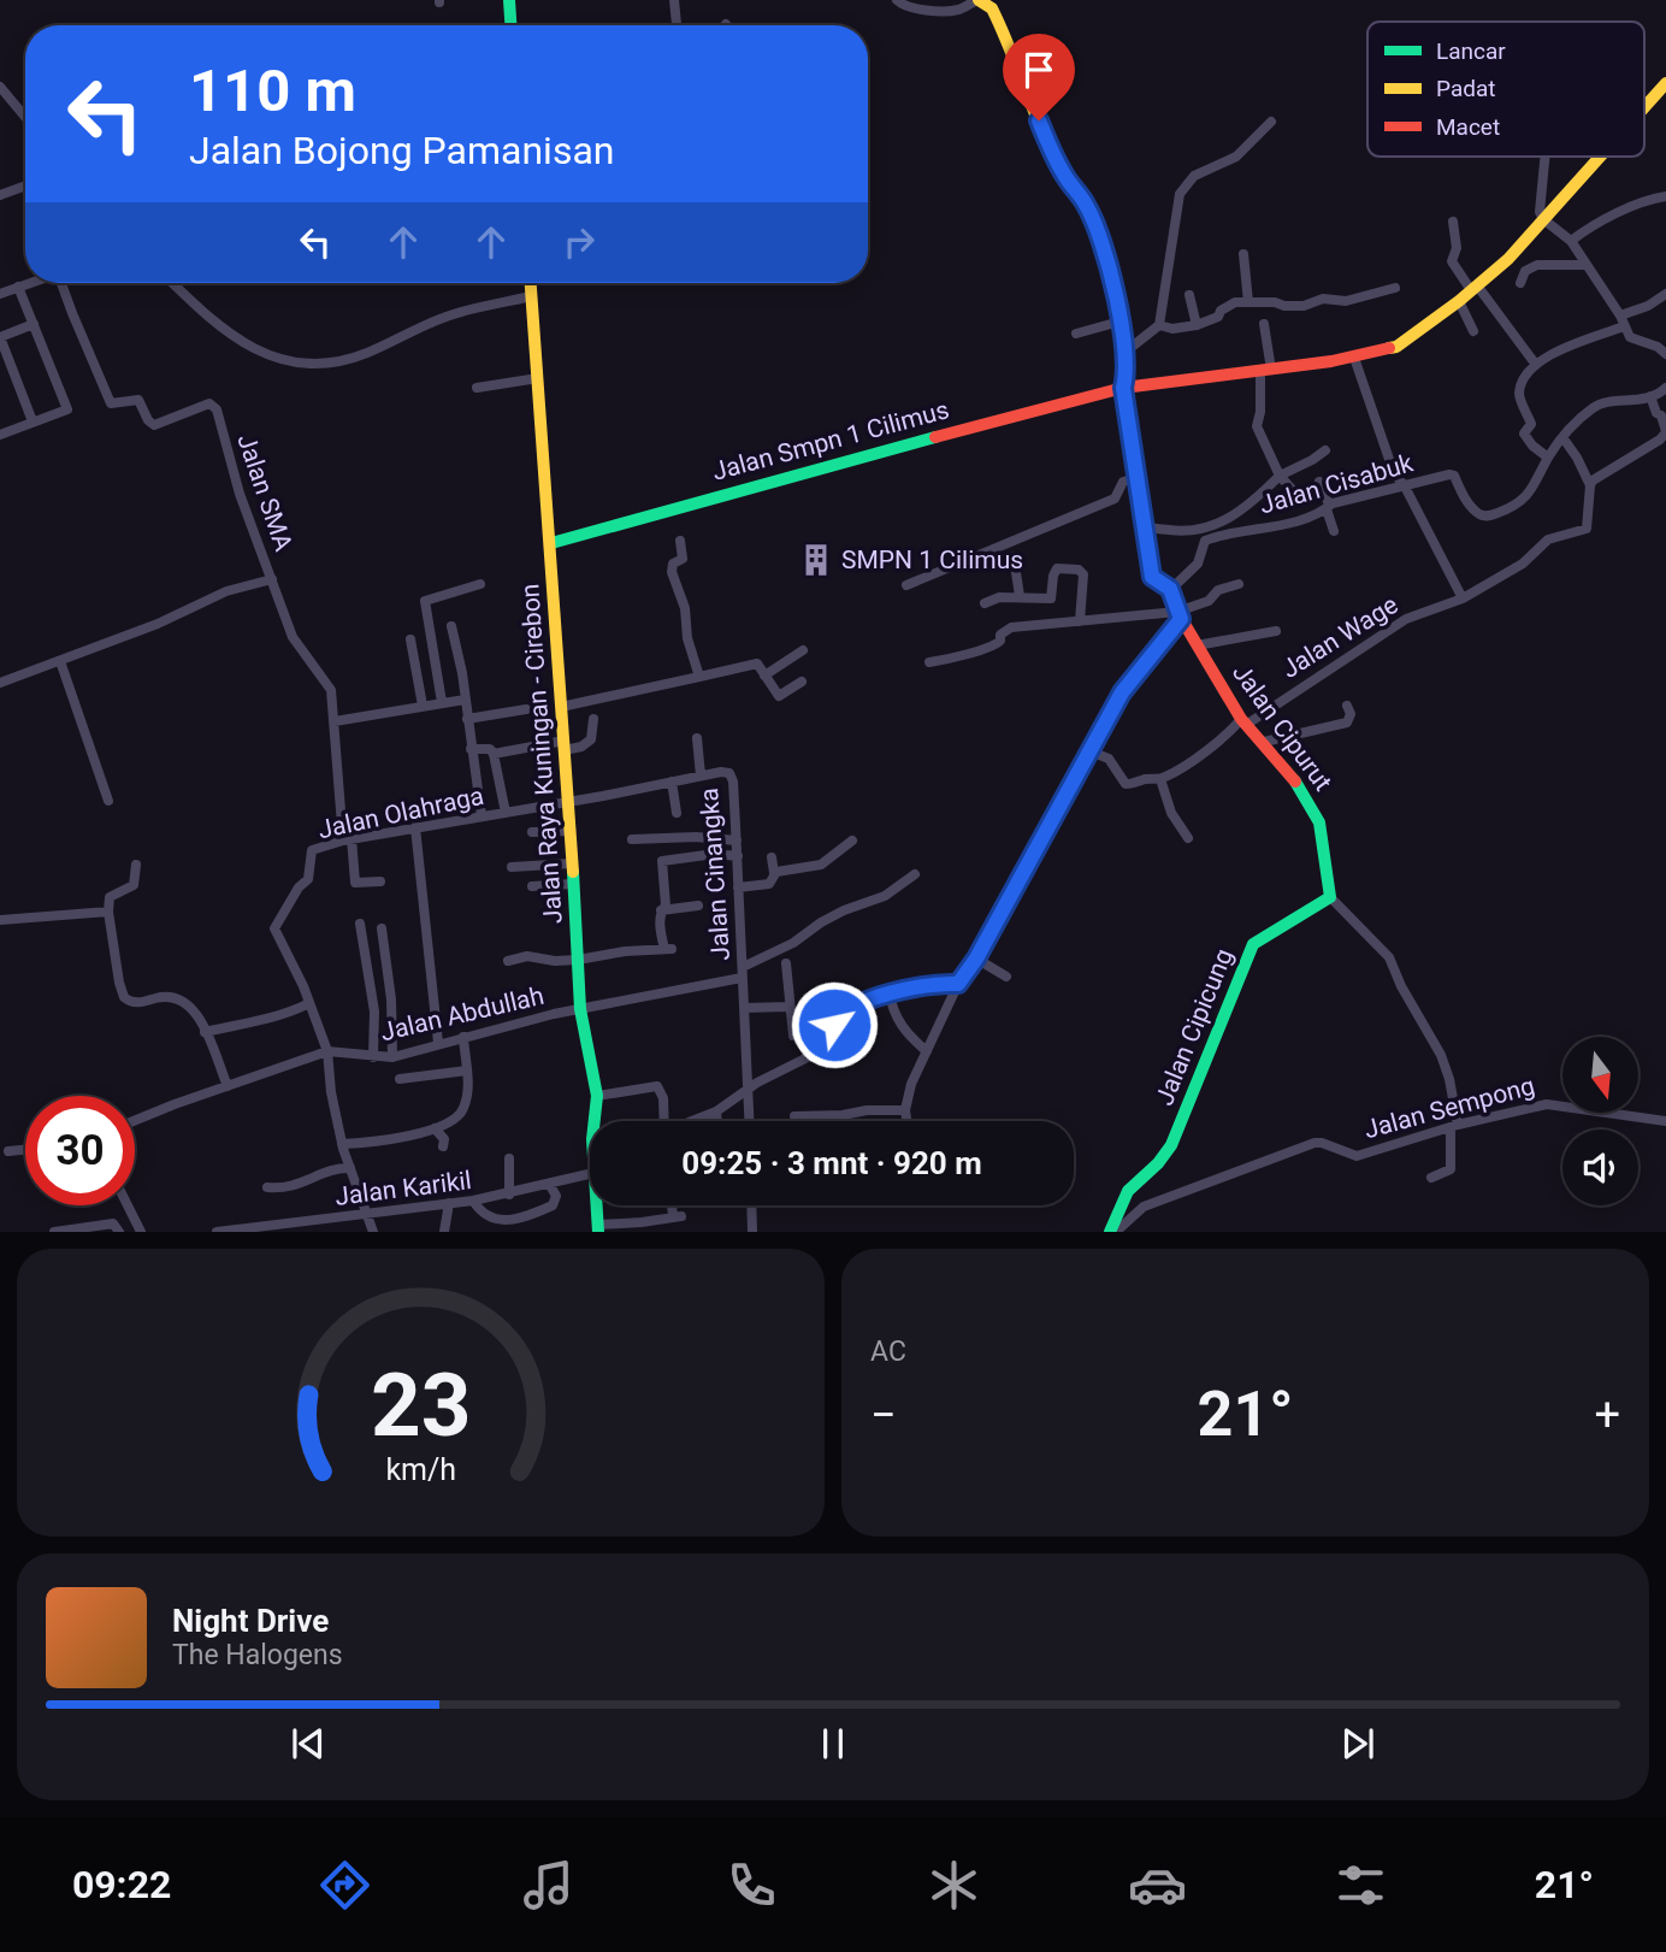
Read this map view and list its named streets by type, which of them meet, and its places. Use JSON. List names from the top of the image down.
{
  "streets": {
    "main road": [
      "Jalan Smpn 1 Cilimus",
      "Jalan Cipurut",
      "Jalan Raya Kuningan - Cirebon",
      "Jalan Cipicung"
    ],
    "street": [
      "Jalan Cisabuk",
      "Jalan SMA",
      "Jalan Wage",
      "Jalan Olahraga",
      "Jalan Cinangka",
      "Jalan Abdullah",
      "Jalan Sempong",
      "Jalan Karikil"
    ]
  },
  "crossings": [
    ["Jalan Smpn 1 Cilimus", "Jalan Cipurut"],
    ["Jalan Smpn 1 Cilimus", "Jalan Raya Kuningan - Cirebon"],
    ["Jalan Cisabuk", "Jalan Cipurut"],
    ["Jalan SMA", "Jalan Olahraga"],
    ["Jalan Wage", "Jalan Cipurut"],
    ["Jalan Cipurut", "Jalan Cipicung"],
    ["Jalan Raya Kuningan - Cirebon", "Jalan Olahraga"],
    ["Jalan Raya Kuningan - Cirebon", "Jalan Cinangka"],
    ["Jalan Raya Kuningan - Cirebon", "Jalan Abdullah"],
    ["Jalan Olahraga", "Jalan Cinangka"],
    ["Jalan Olahraga", "Jalan Abdullah"],
    ["Jalan Olahraga", "Jalan Karikil"],
    ["Jalan Cinangka", "Jalan Abdullah"],
    ["Jalan Cipicung", "Jalan Sempong"]
  ],
  "places": {
    "building": ["SMPN 1 Cilimus"]
  },
  "legend": ["Lancar", "Padat", "Macet"],
  "north": "bottom",
  "page": {
    "turn": ["110 m", "Jalan Bojong Pamanisan"],
    "limit": "30",
    "trip": "09:25 · 3 mnt · 920 m",
    "tile": "AC",
    "heat": ["−", "21°", "+"],
    "song": ["Night Drive", "The Halogens"],
    "tabs": ["09:22", "21°"],
    "gauge": ["23", "km/h"]
  }
}
